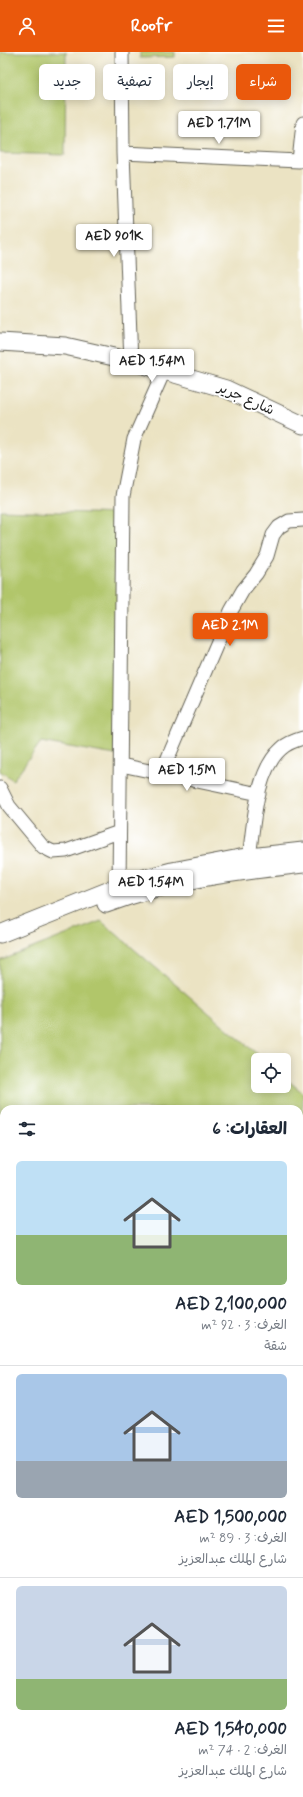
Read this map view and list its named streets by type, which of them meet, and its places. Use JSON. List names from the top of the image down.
{
  "streets": {
    "street": ["شارع جرير"]
  },
  "page": {
    "header": "Roofr",
    "chip": [
      "شراء",
      "إيجار",
      "تصفية",
      "جديد"
    ],
    "price": [
      "AED 1.71M",
      "AED 901K",
      "AED 1.54M",
      "AED 2.1M",
      "AED 1.5M",
      "AED 1.54M"
    ],
    "heading": "العقارات: 6",
    "list": [
      {
        "name": "AED 2,100,000",
        "note": "الغرف: 3 · 92 m² · شقة"
      },
      {
        "name": "AED 1,500,000",
        "note": "الغرف: 3 · 89 m² · شارع الملك عبدالعزيز"
      },
      {
        "name": "AED 1,540,000",
        "note": "الغرف: 2 · 74 m² · شارع الملك عبدالعزيز"
      }
    ]
  }
}
